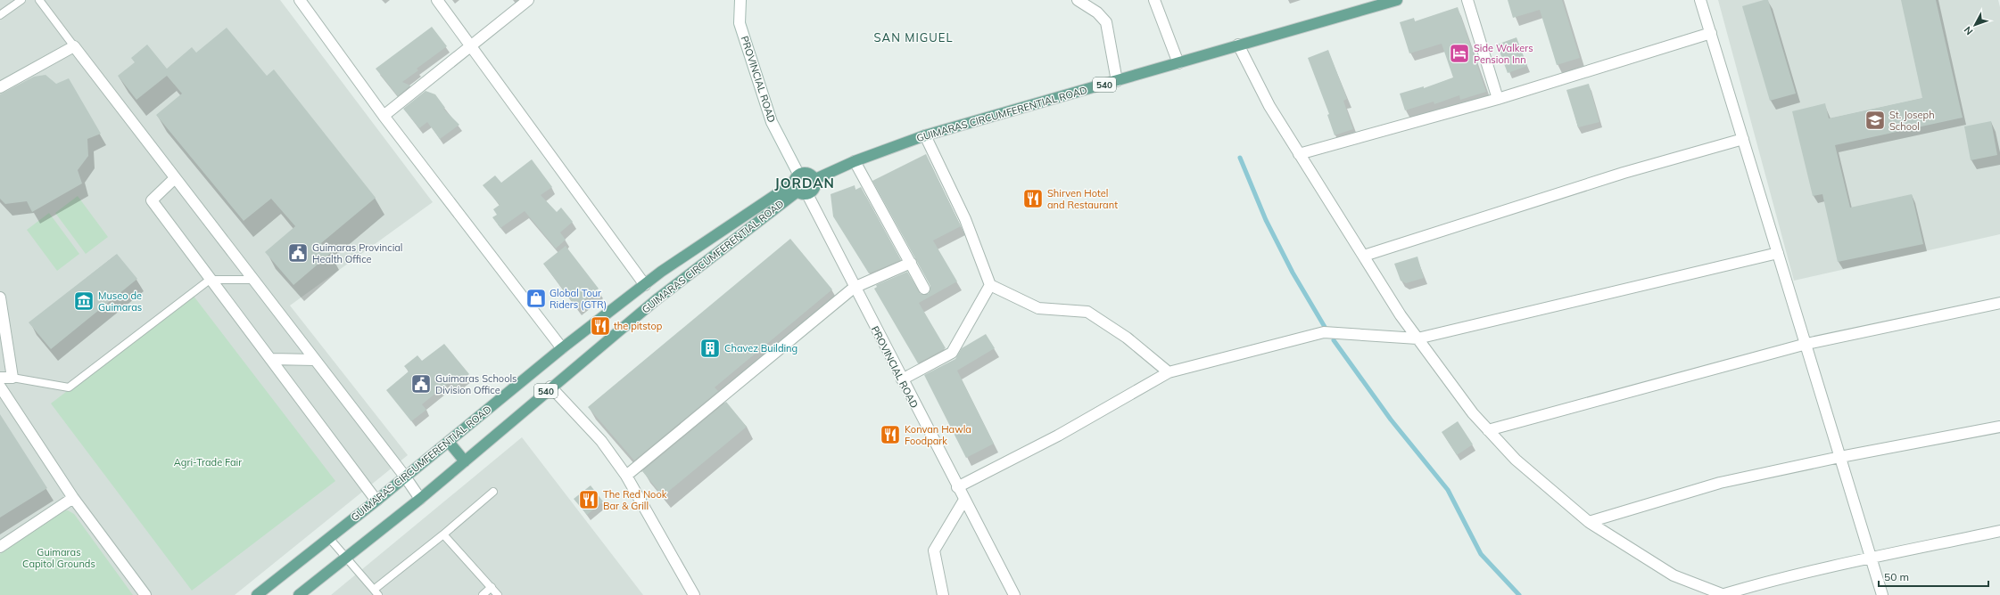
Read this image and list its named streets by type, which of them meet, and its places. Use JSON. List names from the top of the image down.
{
  "streets": {
    "main road": ["540", "GUIMARAS CIRCUMFERENTIAL ROAD"],
    "street": ["PROVINCIAL ROAD"]
  },
  "crossings": [
    ["PROVINCIAL ROAD", "540"],
    ["PROVINCIAL ROAD", "GUIMARAS CIRCUMFERENTIAL ROAD"],
    ["540", "GUIMARAS CIRCUMFERENTIAL ROAD"]
  ],
  "districts": ["SAN MIGUEL", "JORDAN"],
  "parks": ["Agri-Trade Fair", "Guimaras Capitol Grounds"],
  "places": {
    "hotel": ["Side Walkers Pension Inn"],
    "school or university": ["St. Joseph School"],
    "restaurant": [
      "Shirven Hotel and Restaurant",
      "the pitstop",
      "Konvan Hawla Foodpark",
      "The Red Nook Bar & Grill"
    ],
    "public building": ["Guimaras Provincial Health Office", "Guimaras Schools Division Office"],
    "shop": ["Global Tour Riders (GTR)"],
    "museum": ["Museo de Guimaras"],
    "building": ["Chavez Building"]
  },
  "scale_bar": "50 m",
  "north": "bottom left"
}
